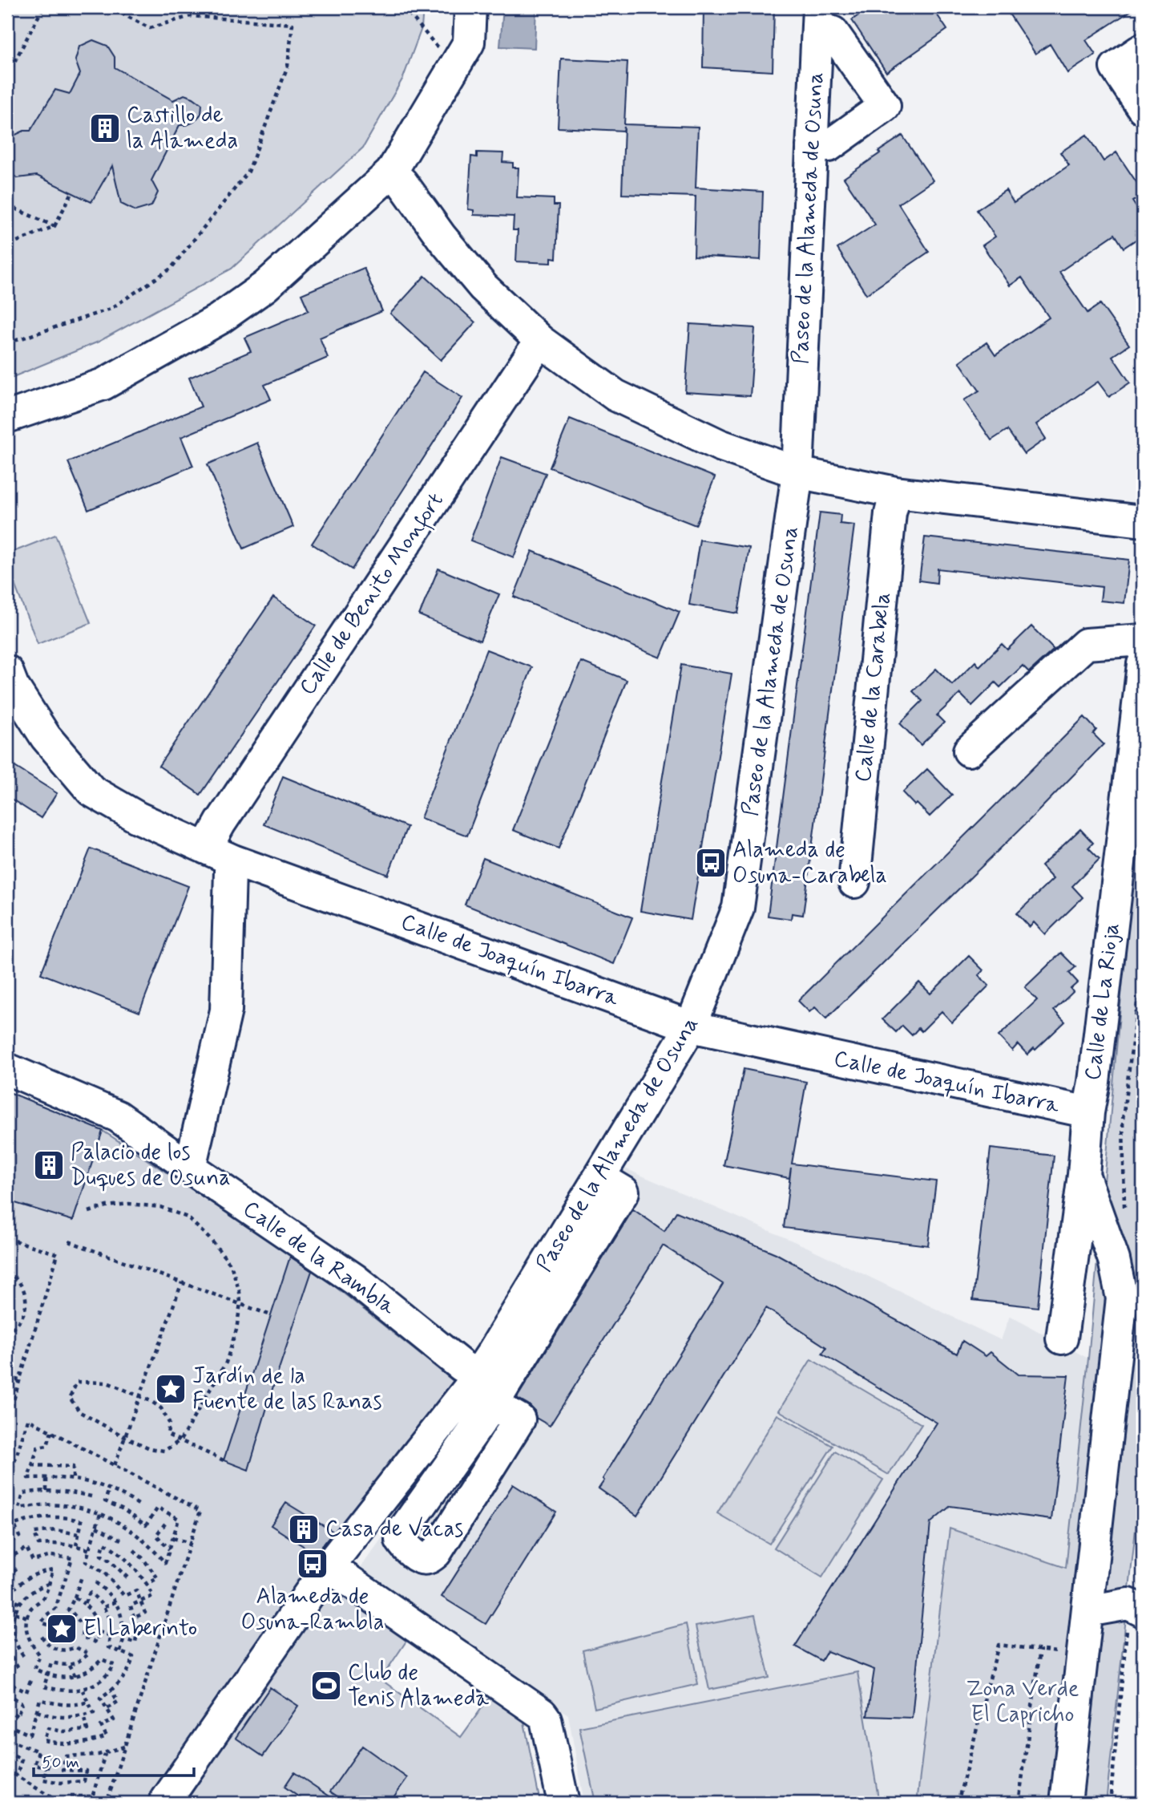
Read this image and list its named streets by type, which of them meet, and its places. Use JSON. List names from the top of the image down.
{
  "streets": {
    "street": [
      "Paseo de la Alameda de Osuna",
      "Calle de Benito Monfort",
      "Calle de la Carabela",
      "Calle de Joaquín Ibarra",
      "Calle de La Rioja",
      "Calle de la Rambla"
    ]
  },
  "crossings": [
    ["Paseo de la Alameda de Osuna", "Calle de Joaquín Ibarra"],
    ["Paseo de la Alameda de Osuna", "Calle de la Rambla"],
    ["Calle de Benito Monfort", "Calle de Joaquín Ibarra"],
    ["Calle de Joaquín Ibarra", "Calle de La Rioja"]
  ],
  "parks": ["Zona Verde El Capricho"],
  "places": {
    "building": ["Castillo de la Alameda", "Palacio de los Duques de Osuna", "Casa de Vacas"],
    "bus stop": ["Alameda de Osuna-Carabela", "Alameda de Osuna-Rambla"],
    "place": ["Jardín de la Fuente de las Ranas", "El Laberinto"],
    "sports": ["Club de Tenis Alameda"]
  },
  "scale_bar": "50 m"
}
